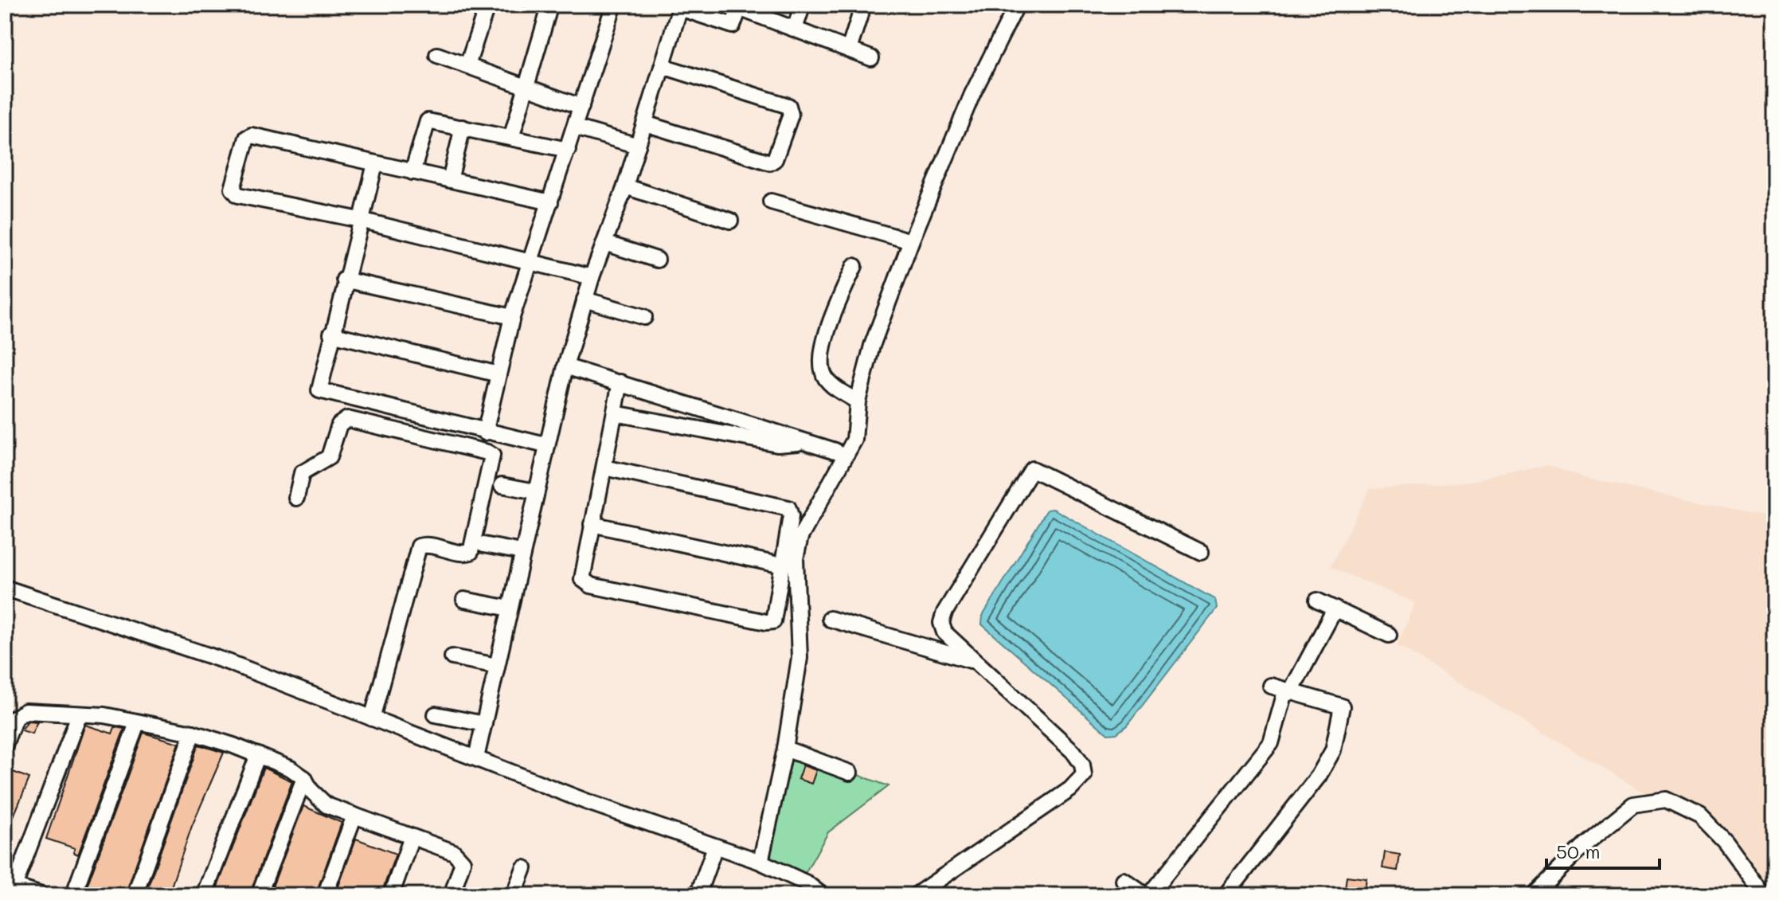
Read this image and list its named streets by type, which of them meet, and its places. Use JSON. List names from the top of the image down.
{
  "scale_bar": "50 m"
}
